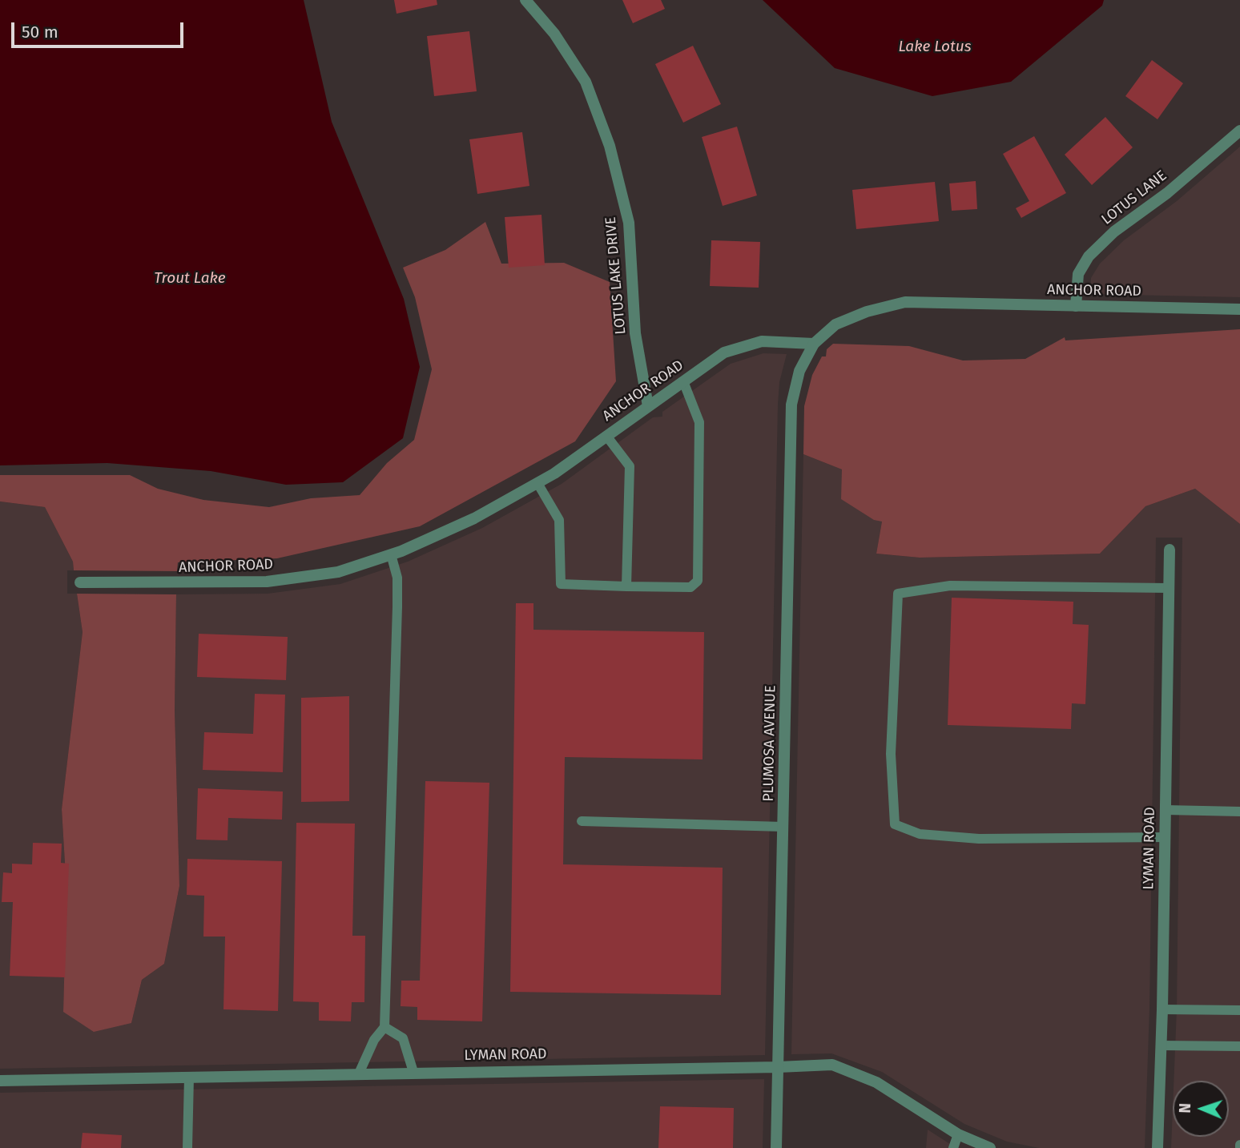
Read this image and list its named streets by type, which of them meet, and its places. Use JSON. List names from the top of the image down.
{
  "streets": {
    "street": [
      "LOTUS LANE",
      "LOTUS LAKE DRIVE",
      "ANCHOR ROAD",
      "PLUMOSA AVENUE",
      "LYMAN ROAD"
    ]
  },
  "crossings": [
    ["LOTUS LANE", "ANCHOR ROAD"],
    ["LOTUS LAKE DRIVE", "ANCHOR ROAD"],
    ["ANCHOR ROAD", "PLUMOSA AVENUE"],
    ["PLUMOSA AVENUE", "LYMAN ROAD"]
  ],
  "water": ["Lake Lotus", "Trout Lake"],
  "scale_bar": "50 m",
  "north": "left"
}
